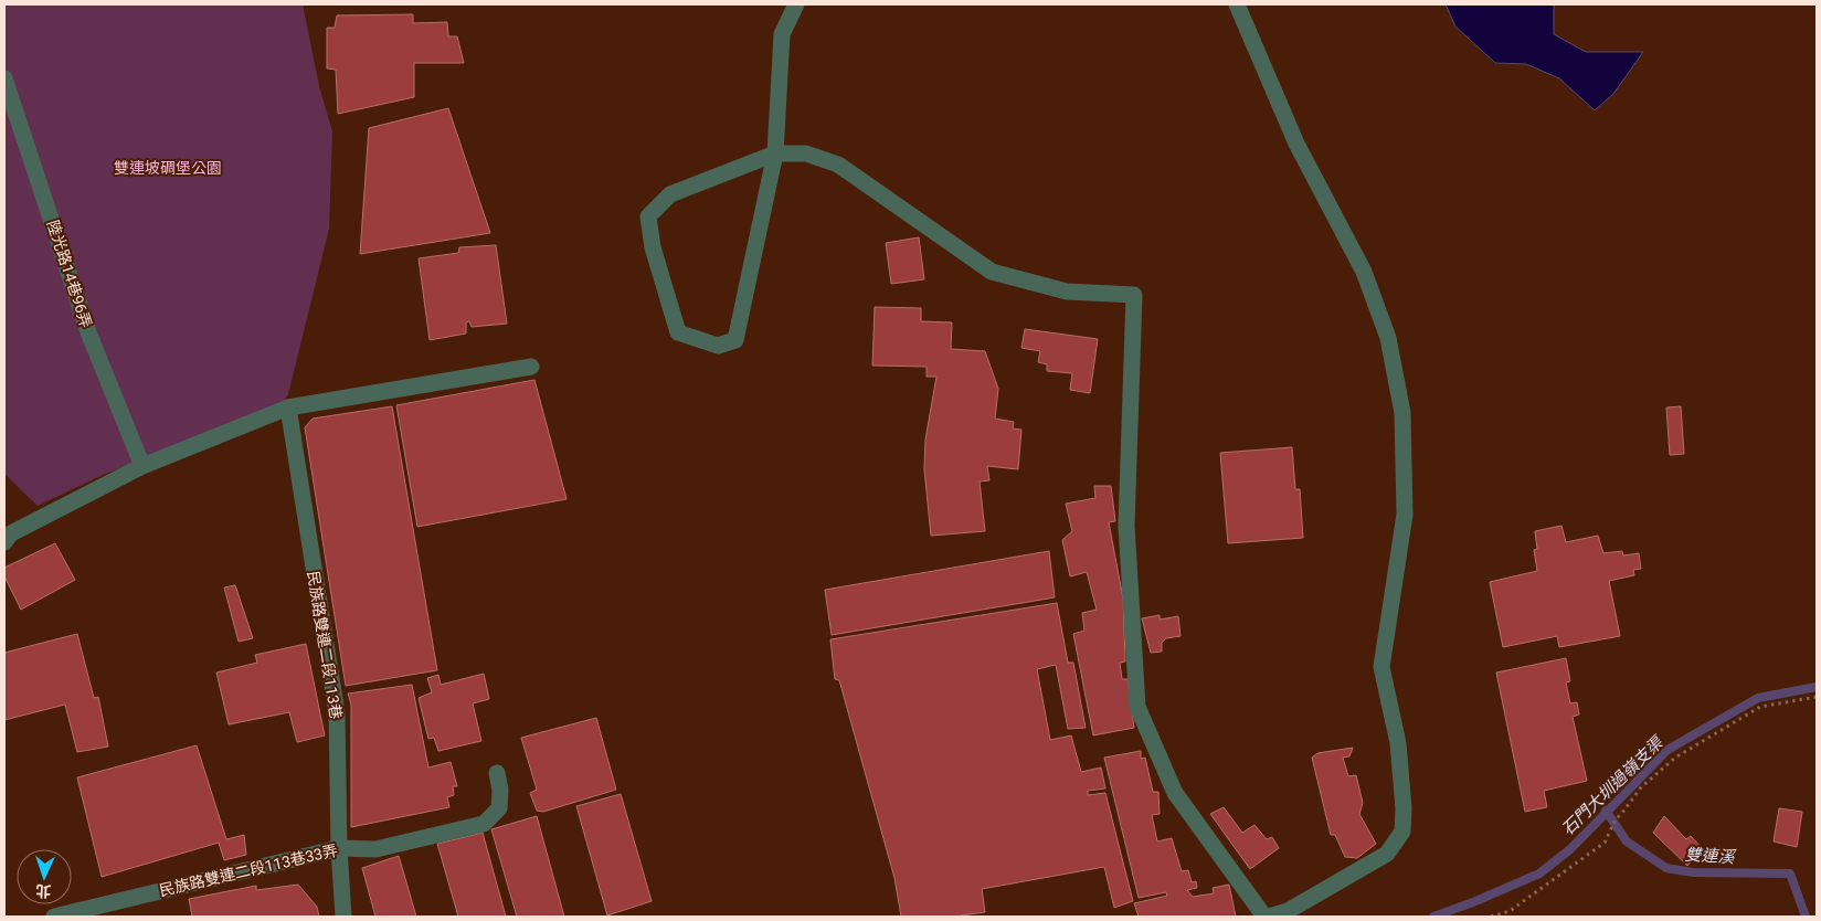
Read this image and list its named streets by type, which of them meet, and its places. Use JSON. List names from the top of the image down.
{
  "streets": {
    "lane": ["陸光路14巷96弄", "民族路雙連二段113巷", "民族路雙連二段113巷33弄"]
  },
  "crossings": [
    ["民族路雙連二段113巷", "民族路雙連二段113巷33弄"]
  ],
  "water": ["石門大圳過嶺支渠", "雙連溪"],
  "parks": ["雙連坡碉堡公園"],
  "north": "bottom"
}
